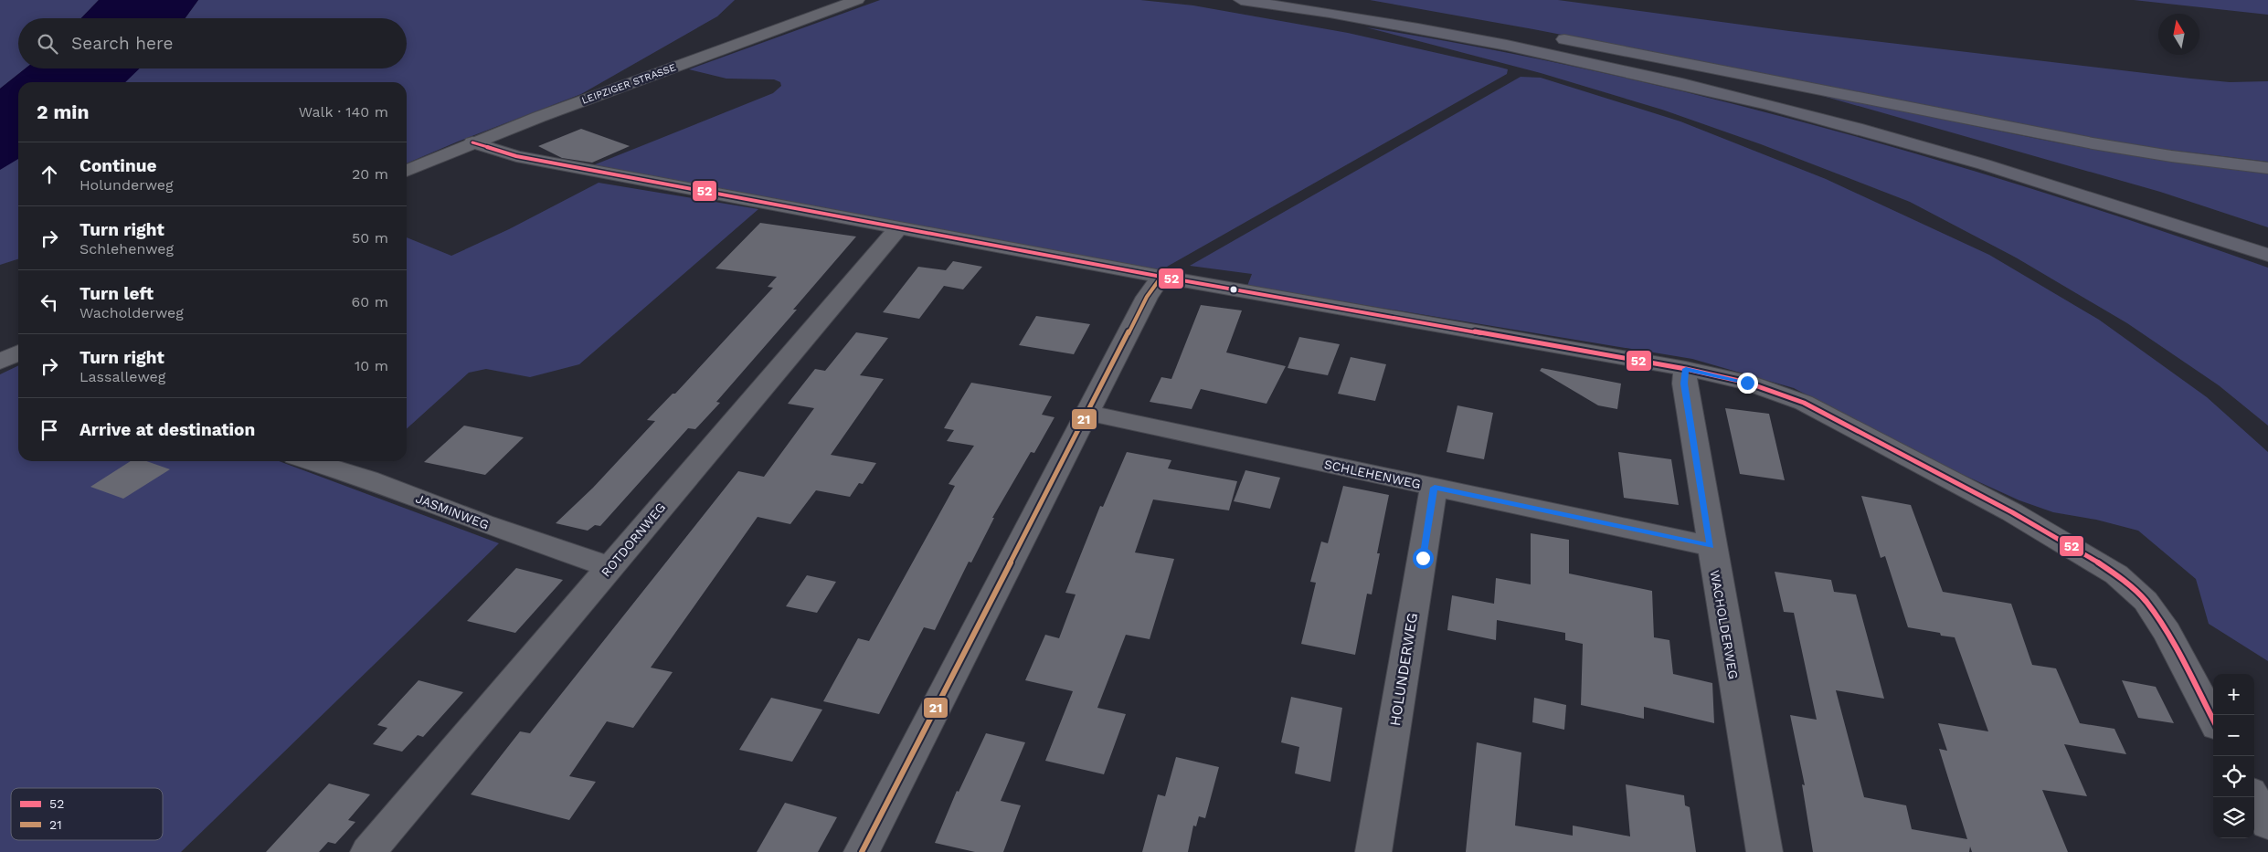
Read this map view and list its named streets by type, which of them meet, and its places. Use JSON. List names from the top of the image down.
{
  "streets": {
    "street": [
      "LEIPZIGER STRASSE",
      "SCHLEHENWEG",
      "JASMINWEG",
      "ROTDORNWEG",
      "WACHOLDERWEG",
      "HOLUNDERWEG"
    ]
  },
  "crossings": [
    ["SCHLEHENWEG", "WACHOLDERWEG"],
    ["SCHLEHENWEG", "HOLUNDERWEG"],
    ["JASMINWEG", "ROTDORNWEG"]
  ],
  "lines": ["transit line 52", "transit line 21"],
  "legend": ["52", "21"],
  "north": "top",
  "page": {
    "search": "Search here",
    "heading": ["2 min", "Walk · 140 m"],
    "list": [
      ["Continue", "Holunderweg", "20 m"],
      ["Turn right", "Schlehenweg", "50 m"],
      ["Turn left", "Wacholderweg", "60 m"],
      ["Turn right", "Lassalleweg", "10 m"],
      "Arrive at destination"
    ],
    "map_buttons": ["+", "−"]
  }
}
